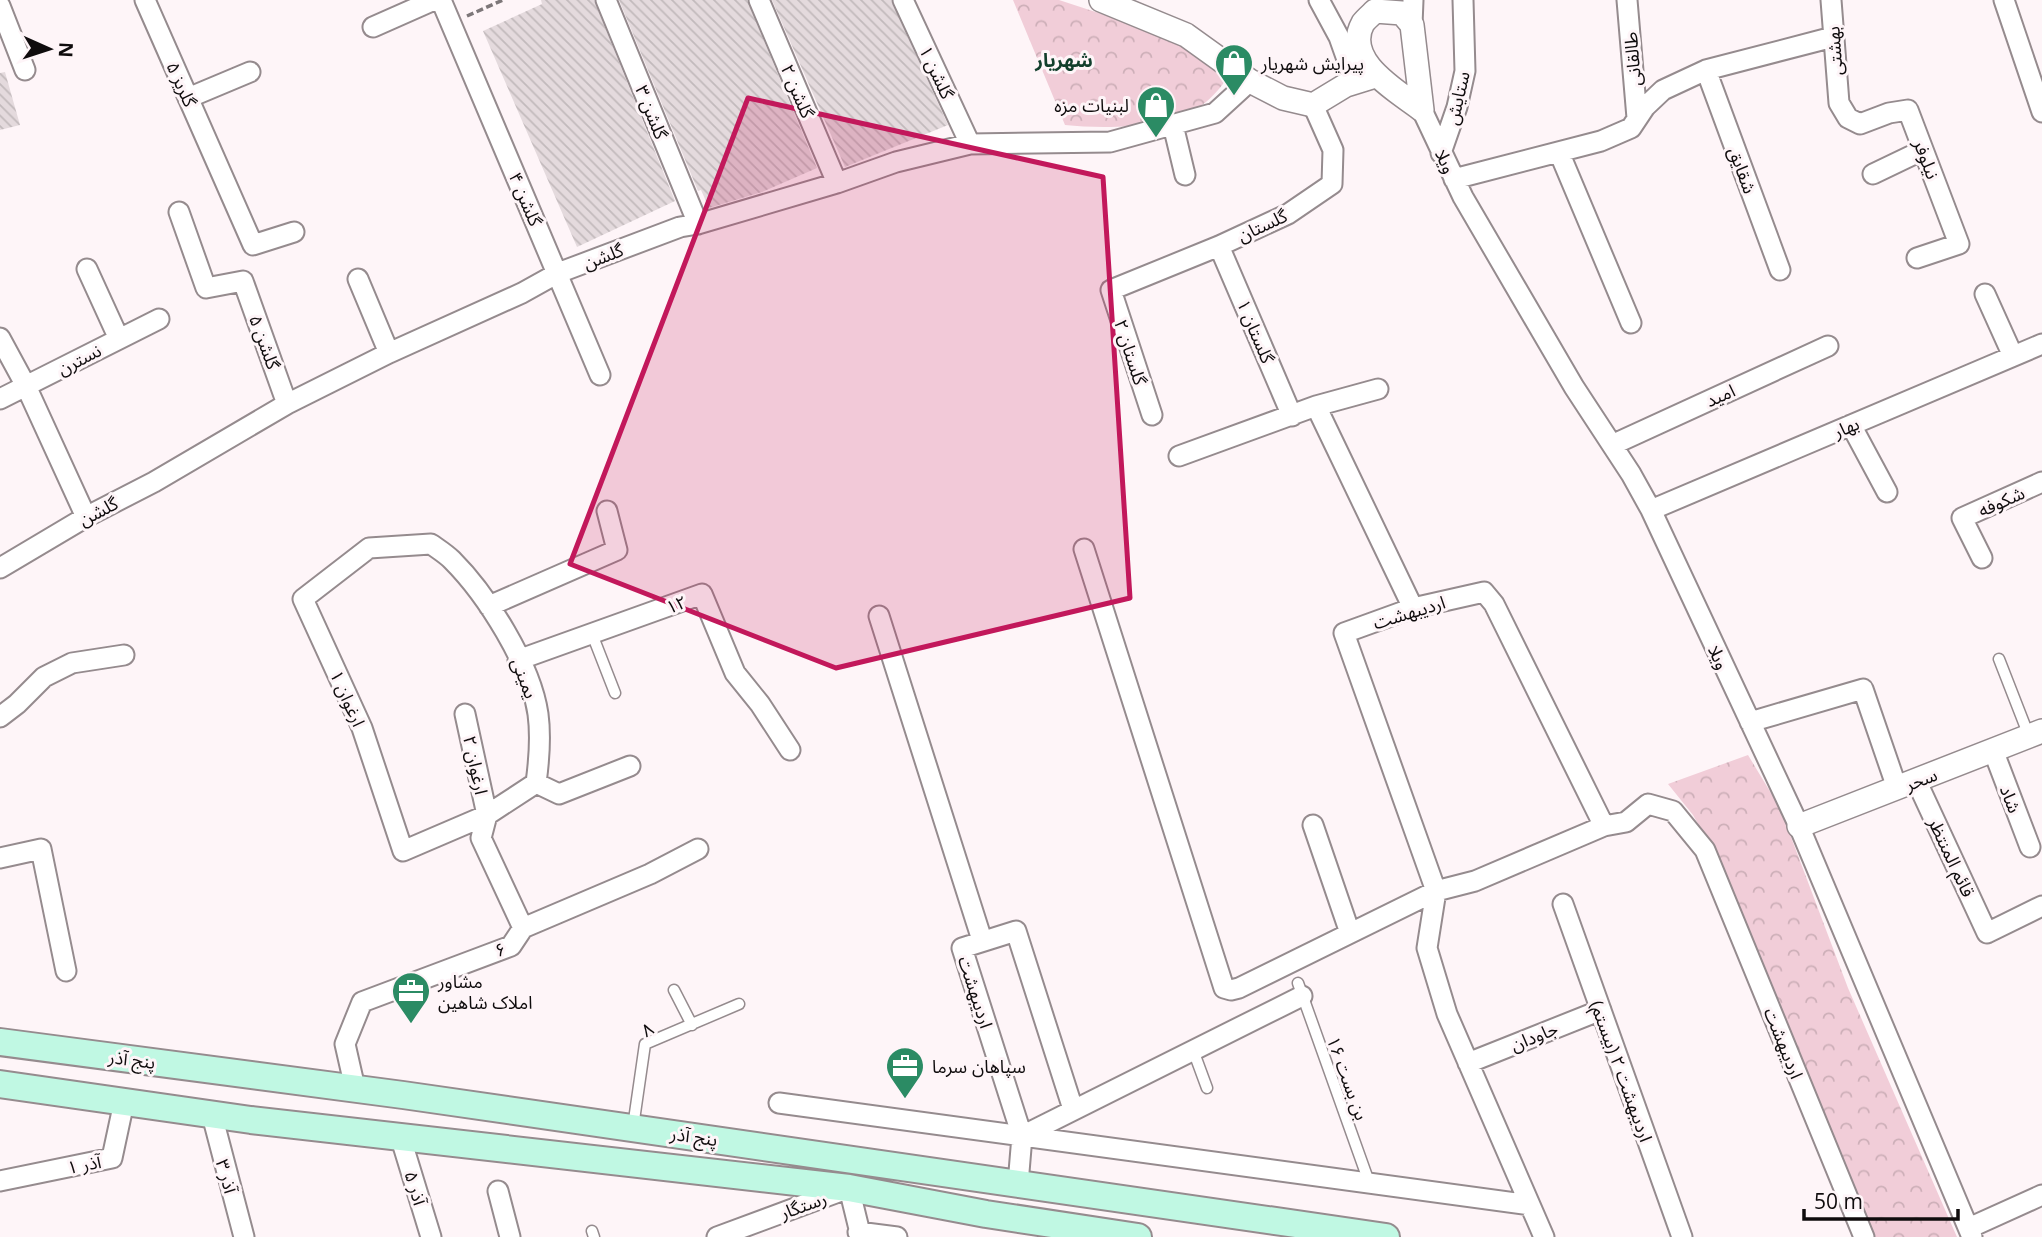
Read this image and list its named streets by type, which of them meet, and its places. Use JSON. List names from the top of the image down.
{
  "streets": {
    "main road": ["پنج آذر"],
    "street": [
      "بهشتی",
      "طالقانی",
      "گلشن ۱",
      "گلریز ۵",
      "گلشن ۲",
      "ستایش",
      "گلشن ۳",
      "نیلوفر",
      "ویلا",
      "شقایق",
      "گلشن ۴",
      "گلستان",
      "گلشن",
      "گلستان ۱",
      "گلشن ۵",
      "گلستان ۲",
      "نسترن",
      "امید",
      "بهار",
      "شکوفه",
      "۱۲",
      "اردیبهشت",
      "یمینی",
      "ارغوان ۱",
      "ارغوان ۲",
      "سحر",
      "شاد",
      "قائم المنتظر",
      "۶",
      "جاودان",
      "اردیبهشت ۲ (بیستم)",
      "آذر ۱",
      "آذر ۳",
      "آذر ۵",
      "رستگار"
    ],
    "lane": ["۸", "بن بست ۱۶"]
  },
  "crossings": [
    ["بهشتی", "نیلوفر"],
    ["گلشن ۱", "گلشن"],
    ["گلشن ۲", "گلشن"],
    ["ستایش", "ویلا"],
    ["گلشن ۳", "گلشن"],
    ["ویلا", "امید"],
    ["ویلا", "بهار"],
    ["ویلا", "سحر"],
    ["ویلا", "قائم المنتظر"],
    ["گلشن ۴", "گلشن"],
    ["گلستان", "گلستان ۱"],
    ["گلستان", "گلستان ۲"],
    ["گلشن", "گلشن ۵"],
    ["۱۲", "یمینی"],
    ["اردیبهشت", "جاودان"],
    ["یمینی", "ارغوان ۱"],
    ["ارغوان ۱", "ارغوان ۲"],
    ["ارغوان ۱", "۶"],
    ["ارغوان ۲", "۶"],
    ["سحر", "شاد"],
    ["سحر", "قائم المنتظر"],
    ["۶", "پنج آذر"],
    ["۸", "پنج آذر"],
    ["جاودان", "اردیبهشت ۲ (بیستم)"],
    ["پنج آذر", "آذر ۱"],
    ["پنج آذر", "آذر ۳"],
    ["پنج آذر", "آذر ۵"],
    ["پنج آذر", "رستگار"]
  ],
  "districts": ["شهریار"],
  "places": {
    "shop": ["پیرایش شهریار", "لبنیات مزه"],
    "office": ["مشاور املاک شاهین", "سپاهان سرما"]
  },
  "scale_bar": "50 m",
  "north": "right"
}
